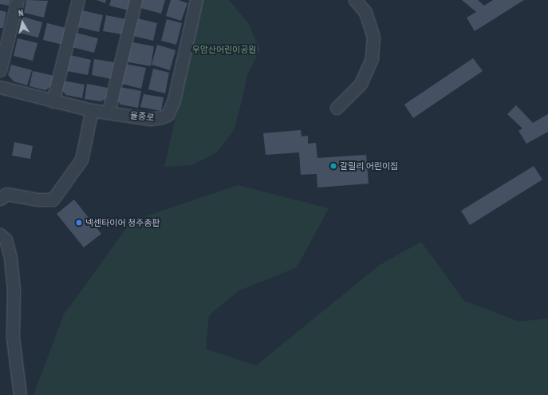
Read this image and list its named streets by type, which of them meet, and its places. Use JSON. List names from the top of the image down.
{
  "streets": {
    "street": ["율중로"]
  },
  "parks": ["우암산어린이공원"],
  "places": ["갈릴리 어린이집", "넥센타이어 청주총판"],
  "north": "top"
}
